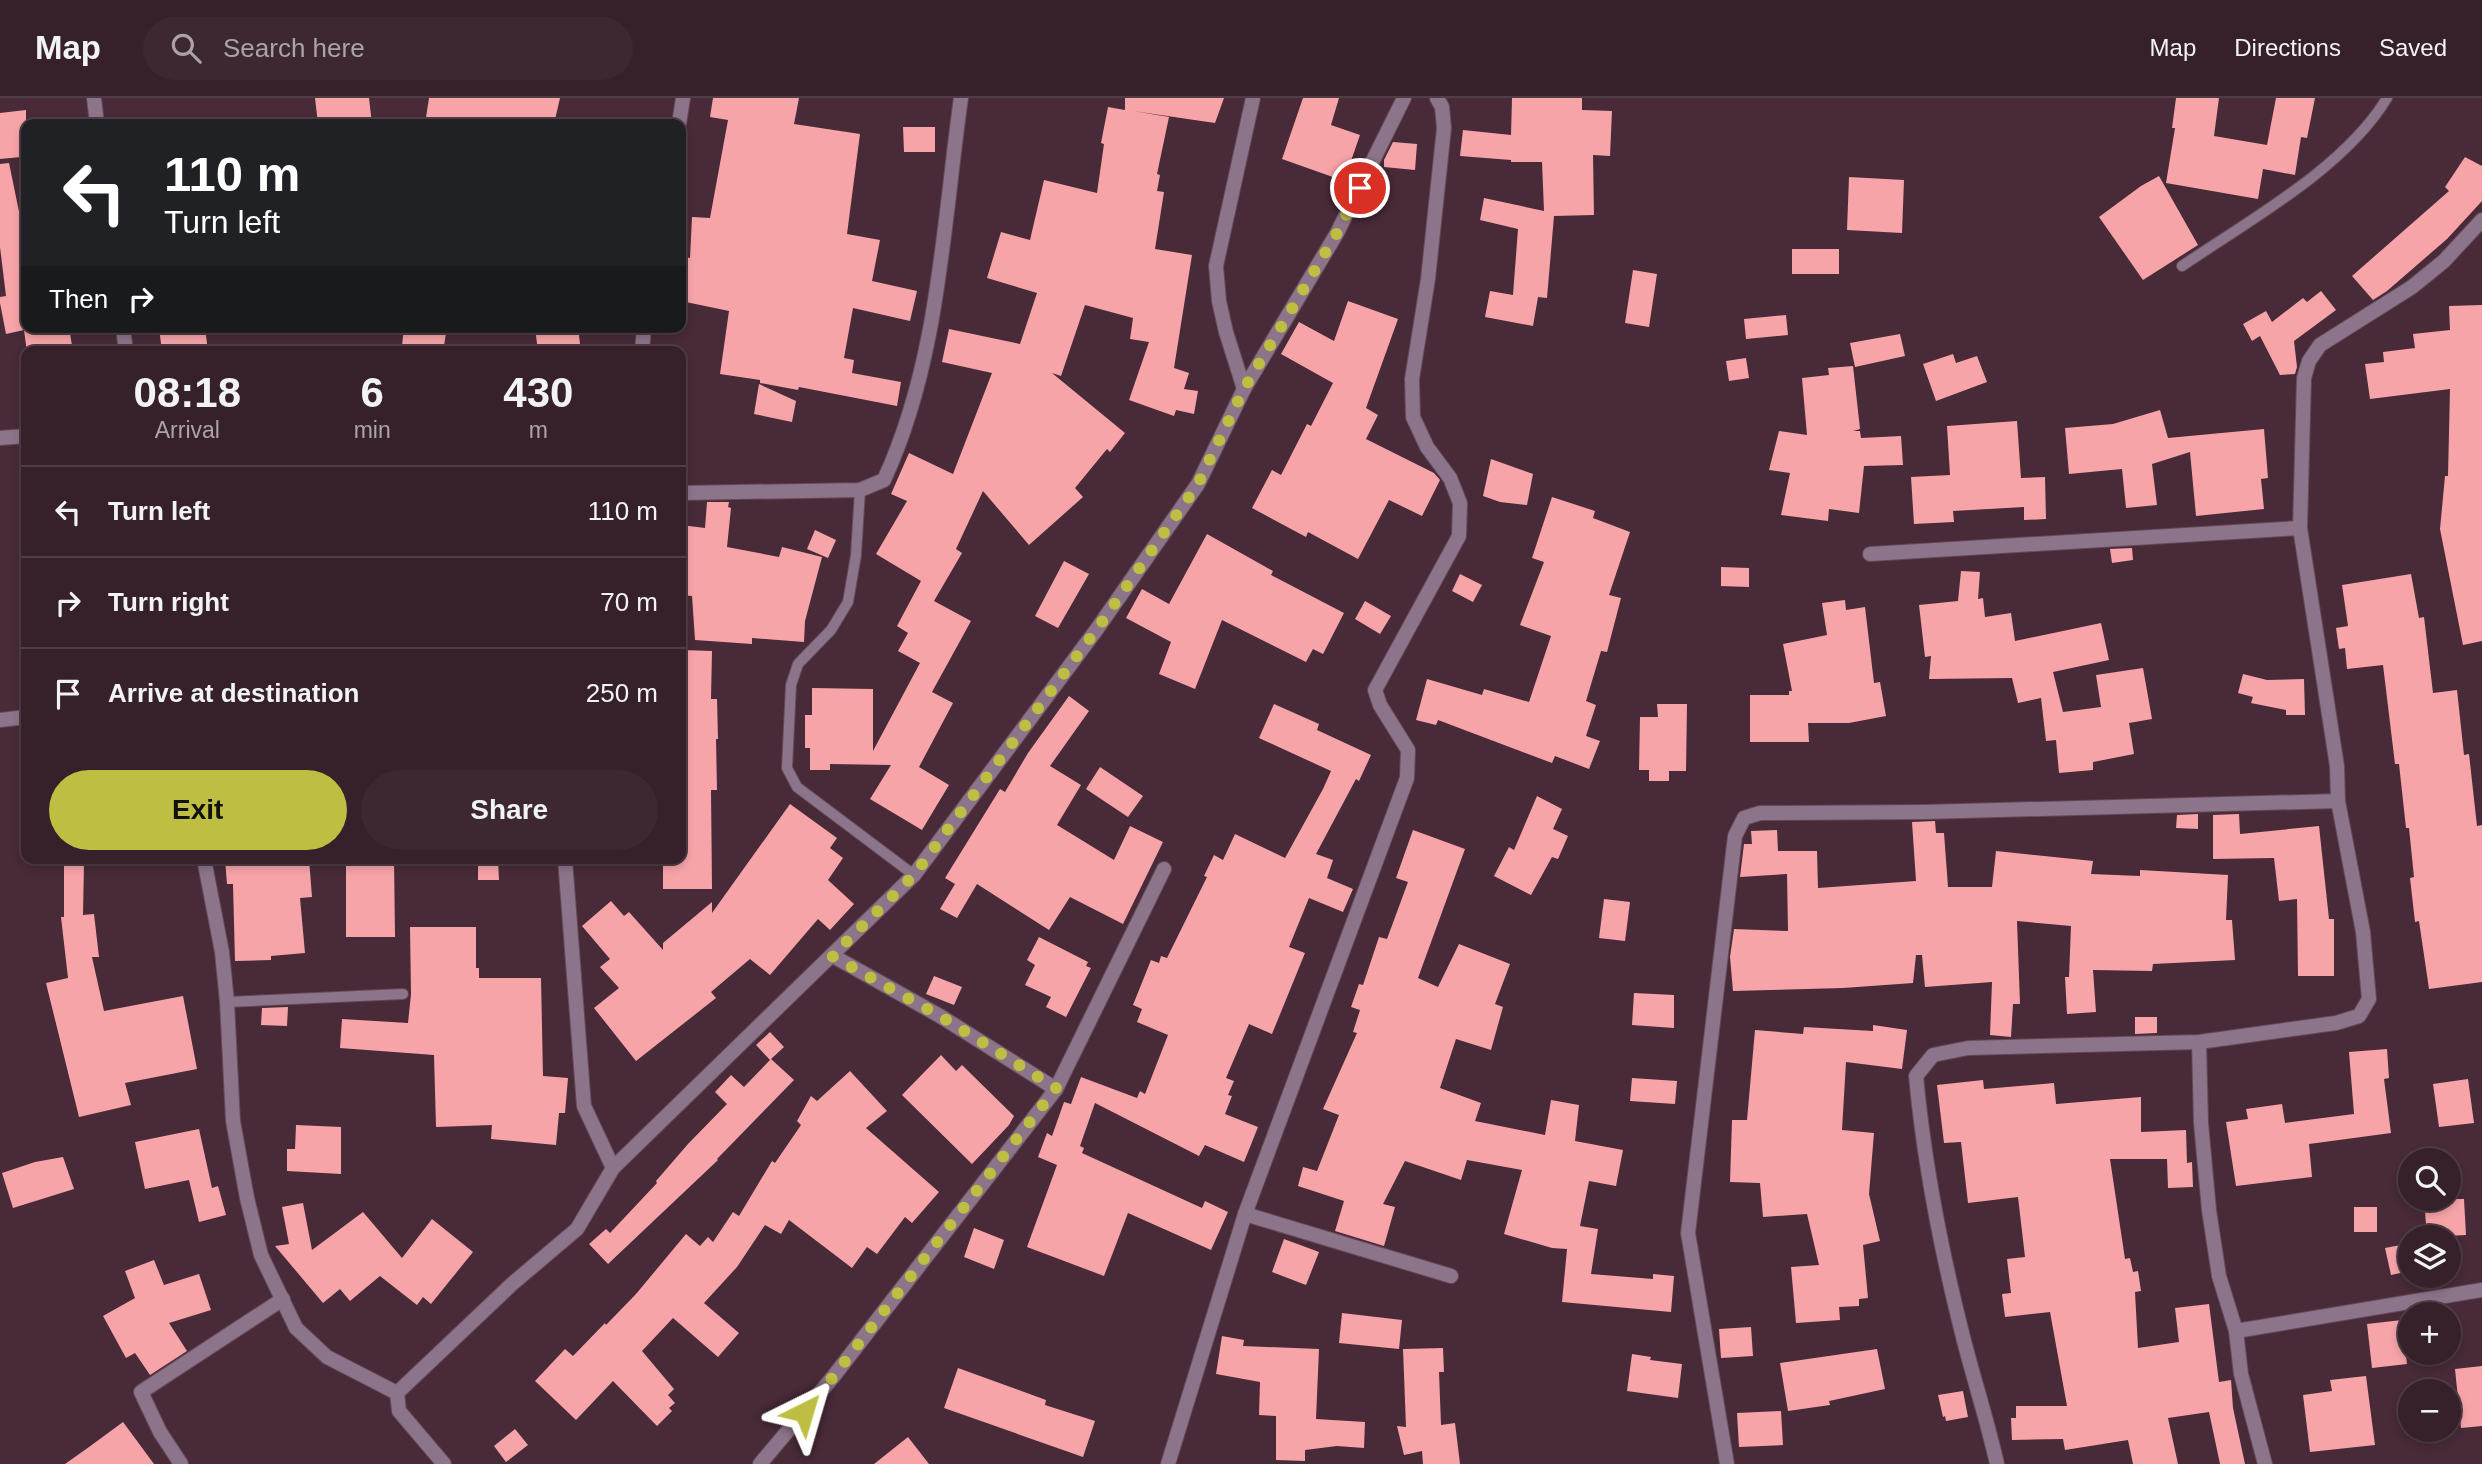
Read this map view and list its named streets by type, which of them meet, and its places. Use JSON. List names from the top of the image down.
{
  "page": {
    "header": "Map",
    "search": "Search here",
    "nav": ["Map", "Directions", "Saved"],
    "turn": ["110 m", "Turn left"],
    "then": "Then",
    "eta": [
      "08:18",
      "Arrival",
      "6",
      "min",
      "430",
      "m"
    ],
    "list": [
      {
        "name": "Turn left",
        "value": "110 m"
      },
      {
        "name": "Turn right",
        "value": "70 m"
      },
      {
        "name": "Arrive at destination",
        "value": "250 m"
      }
    ],
    "buttons": ["Exit", "Share"],
    "map_buttons": ["+", "−"]
  }
}
